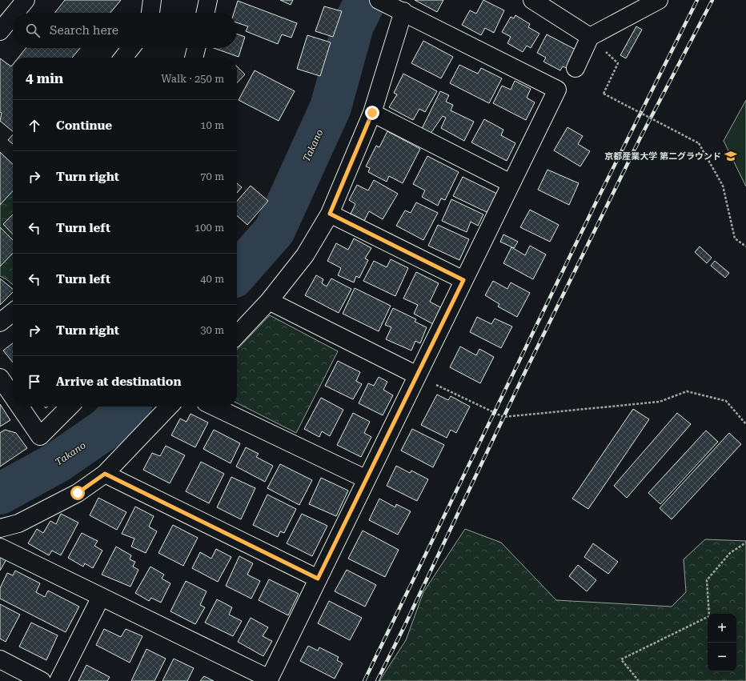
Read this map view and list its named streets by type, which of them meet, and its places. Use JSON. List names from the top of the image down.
{
  "water": ["Takano"],
  "places": {
    "school or university": ["京都産業大学 第二グラウンド"]
  },
  "page": {
    "search": "Search here",
    "heading": ["4 min", "Walk · 250 m"],
    "list": [
      ["Continue", "10 m"],
      ["Turn right", "70 m"],
      ["Turn left", "100 m"],
      ["Turn left", "40 m"],
      ["Turn right", "30 m"],
      "Arrive at destination"
    ],
    "map_buttons": ["+", "−"]
  }
}
